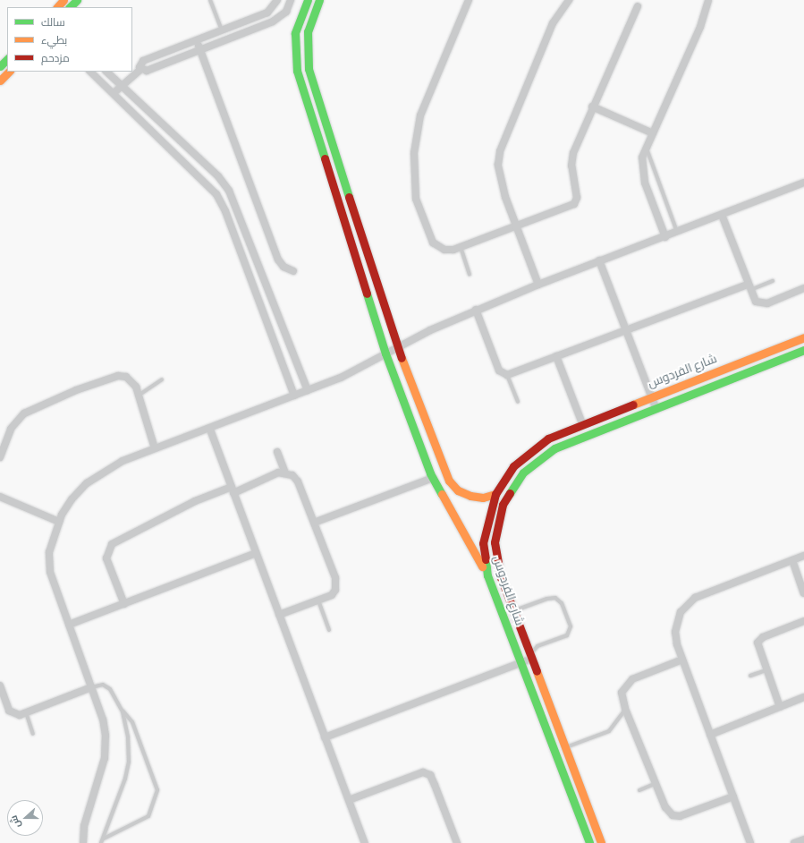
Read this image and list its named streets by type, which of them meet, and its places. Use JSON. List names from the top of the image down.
{
  "streets": {
    "street": ["شارع الفردوس"]
  },
  "legend": ["سالك", "بطيء", "مزدحم"],
  "north": "left"
}
